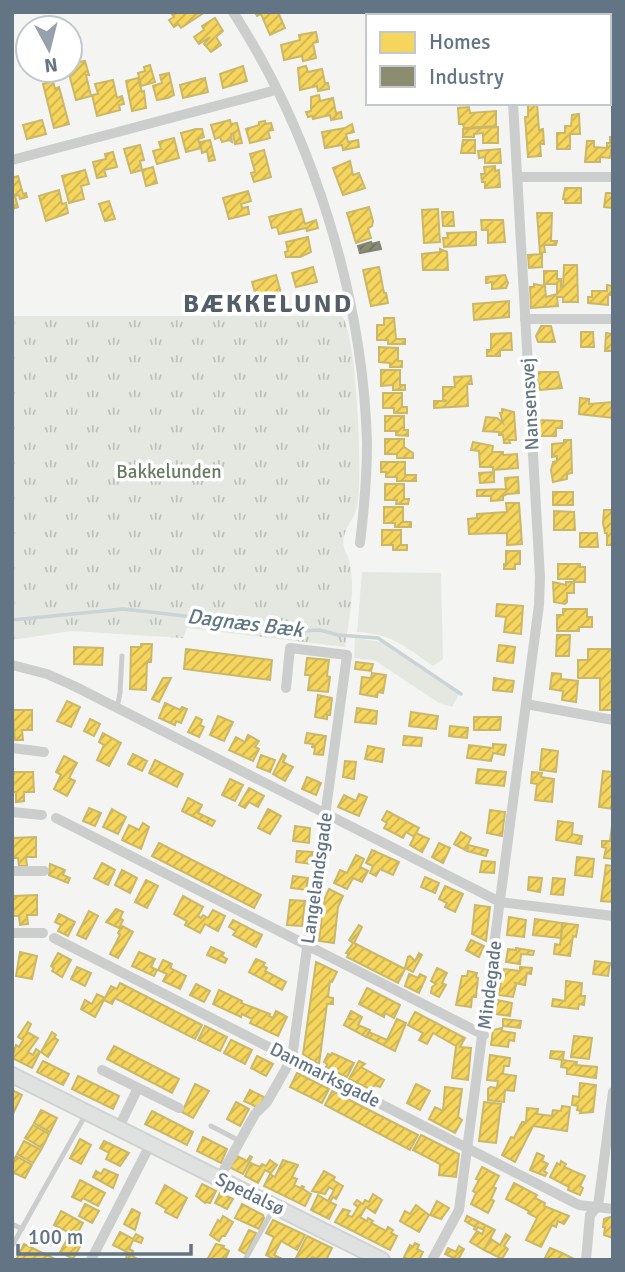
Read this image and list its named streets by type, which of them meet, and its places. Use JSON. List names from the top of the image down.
{
  "streets": {
    "street": [
      "Nansensvej",
      "Langelandsgade",
      "Mindegade",
      "Danmarksgade",
      "Spedalsø"
    ]
  },
  "crossings": [
    ["Nansensvej", "Mindegade"],
    ["Langelandsgade", "Danmarksgade"],
    ["Langelandsgade", "Spedalsø"],
    ["Mindegade", "Danmarksgade"]
  ],
  "districts": ["BÆKKELUND"],
  "water": ["Dagnæs Bæk"],
  "parks": ["Bakkelunden"],
  "legend": ["Homes", "Industry"],
  "scale_bar": "100 m",
  "north": "bottom"
}
